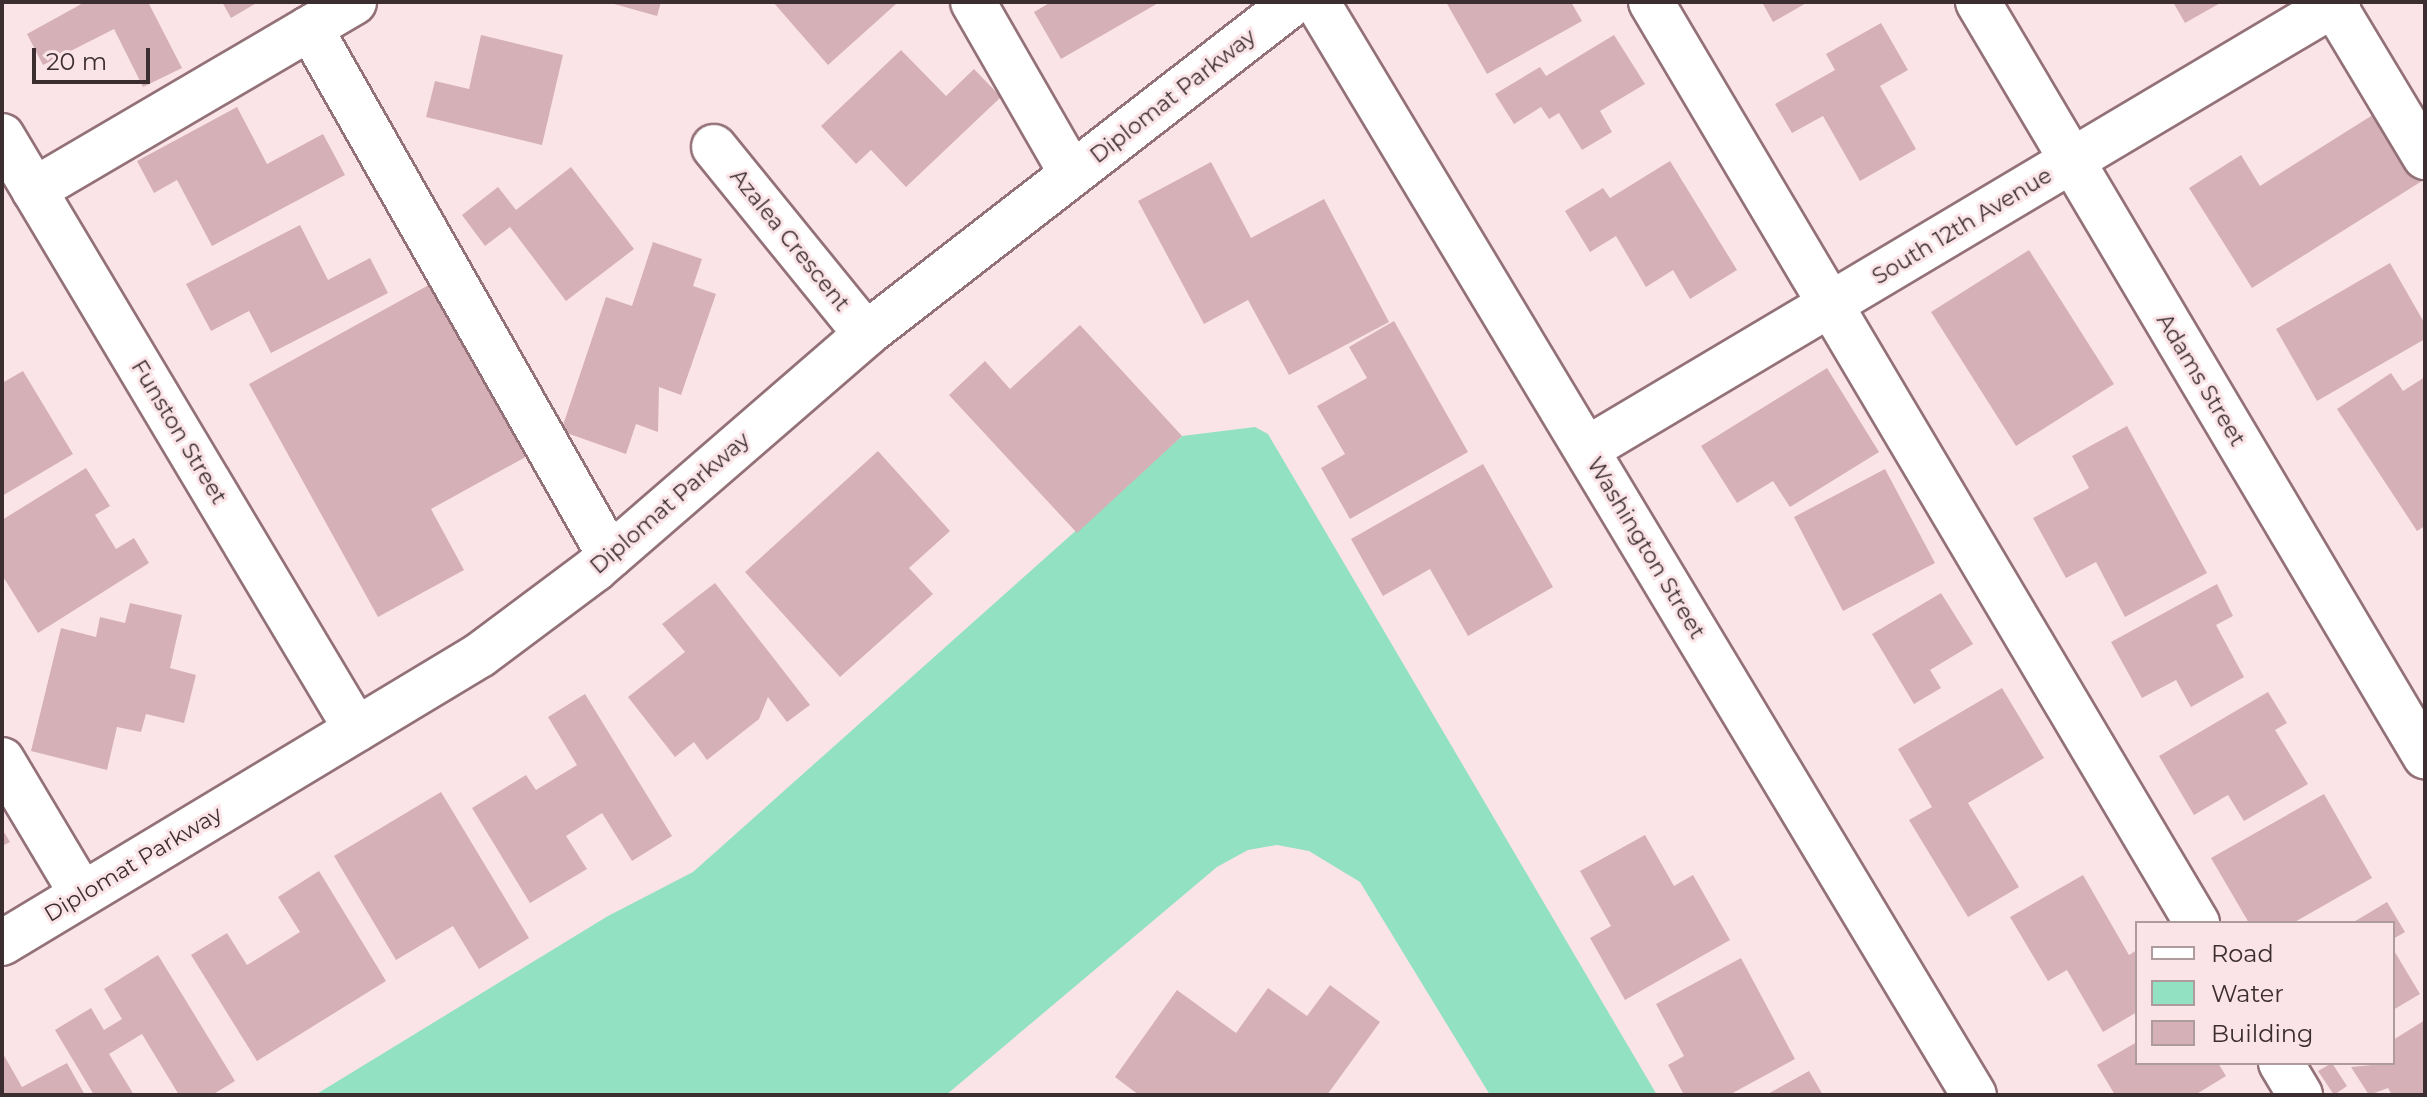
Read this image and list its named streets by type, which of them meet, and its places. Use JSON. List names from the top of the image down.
{
  "streets": {
    "street": [
      "Diplomat Parkway",
      "South 12th Avenue",
      "Azalea Crescent",
      "Adams Street",
      "Funston Street",
      "Washington Street"
    ]
  },
  "crossings": [
    ["Diplomat Parkway", "Azalea Crescent"],
    ["Diplomat Parkway", "Funston Street"],
    ["South 12th Avenue", "Adams Street"],
    ["South 12th Avenue", "Washington Street"]
  ],
  "legend": ["Road", "Water", "Building"],
  "scale_bar": "20 m"
}
